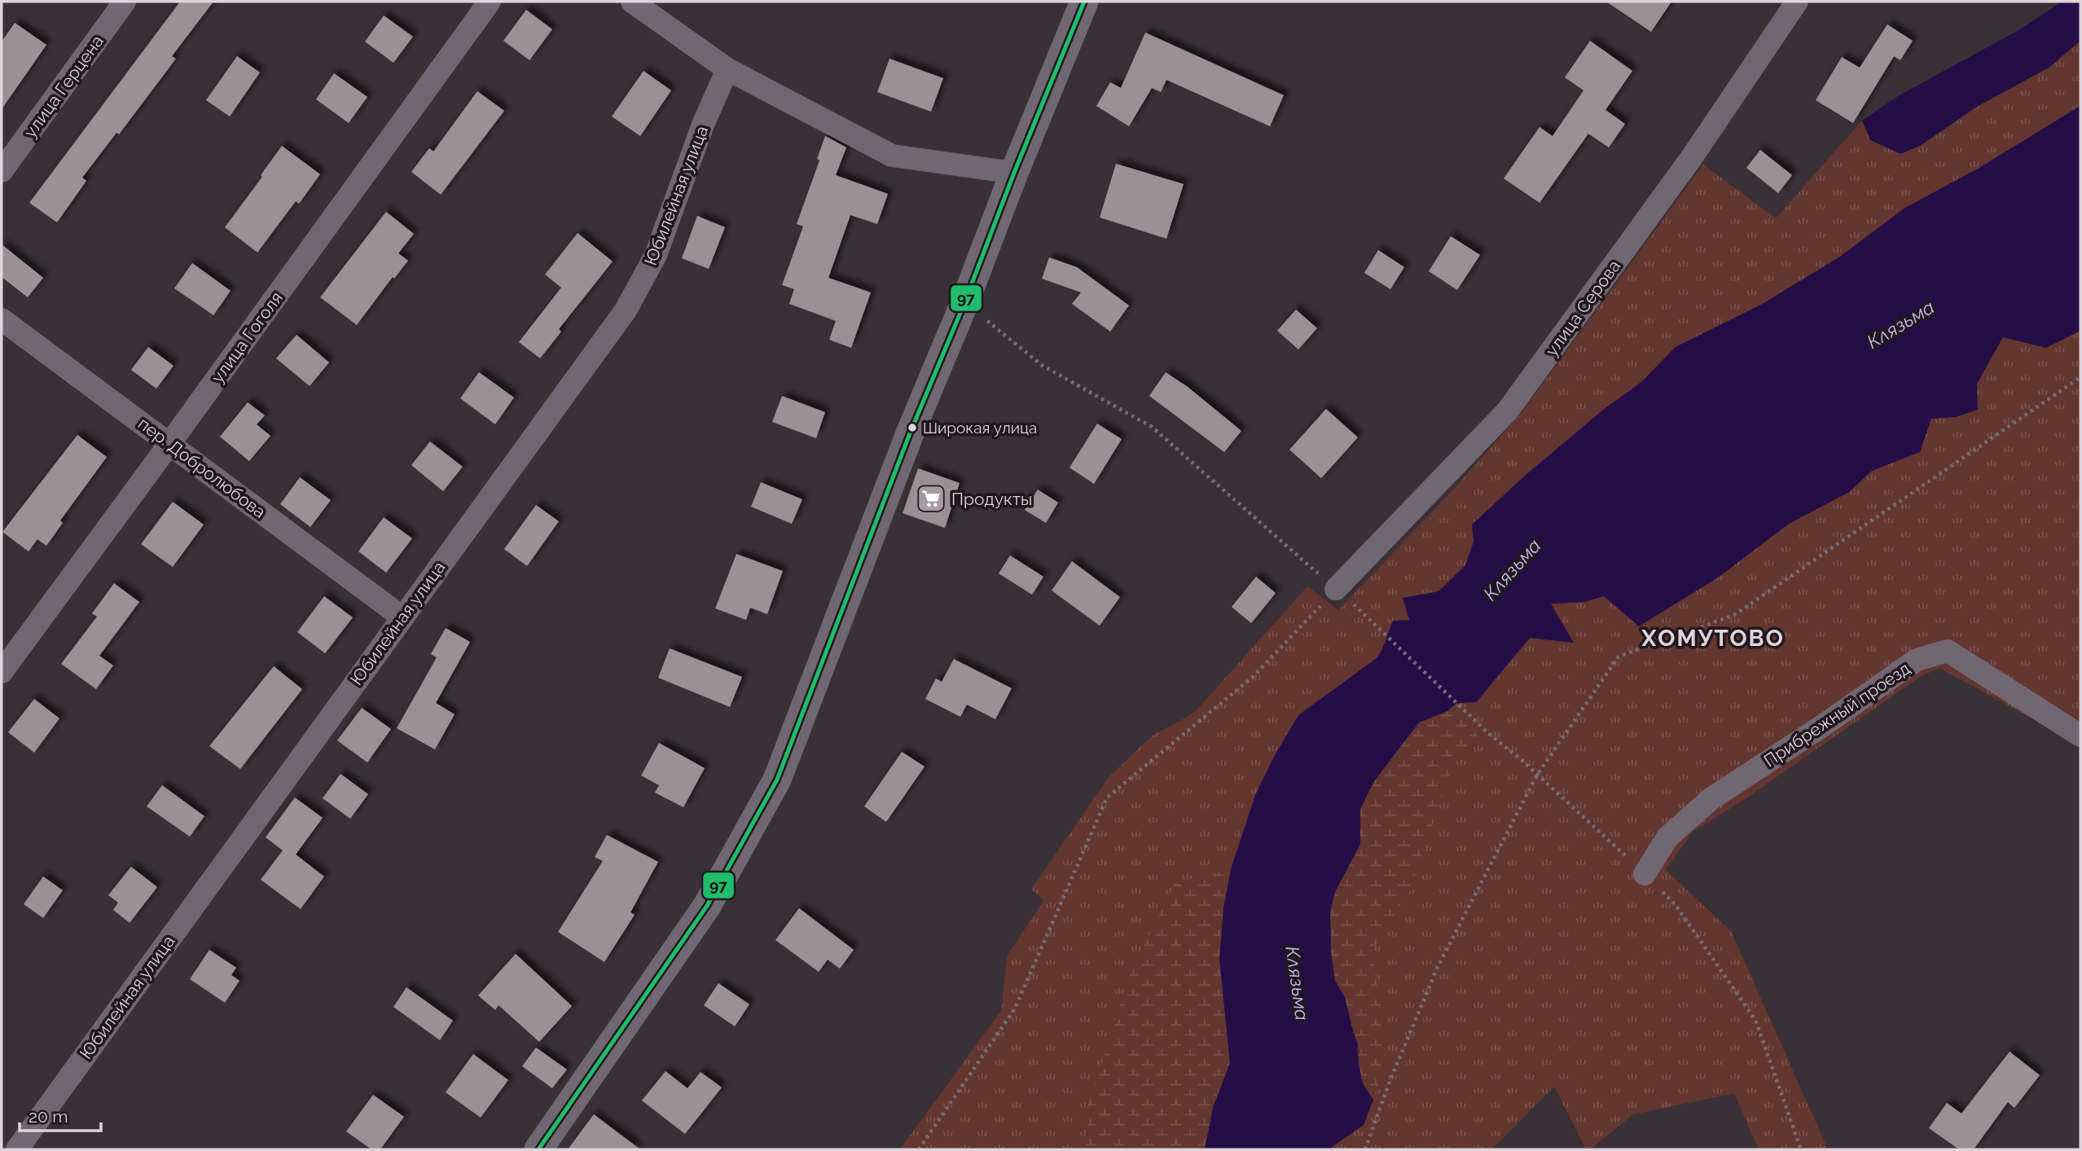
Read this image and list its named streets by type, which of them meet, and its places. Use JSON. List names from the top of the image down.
{
  "streets": {
    "street": [
      "улица Герцена",
      "Юбилейная улица",
      "улица Серова",
      "улица Гоголя",
      "пер. Добролюбова",
      "Прибрежный проезд"
    ]
  },
  "crossings": [
    ["Юбилейная улица", "пер. Добролюбова"],
    ["улица Гоголя", "пер. Добролюбова"]
  ],
  "districts": ["ХОМУТОВО"],
  "water": ["Клязьма"],
  "places": {
    "other": ["Широкая улица"],
    "supermarket": ["Продукты"]
  },
  "lines": ["transit line 97"],
  "scale_bar": "20 m"
}
